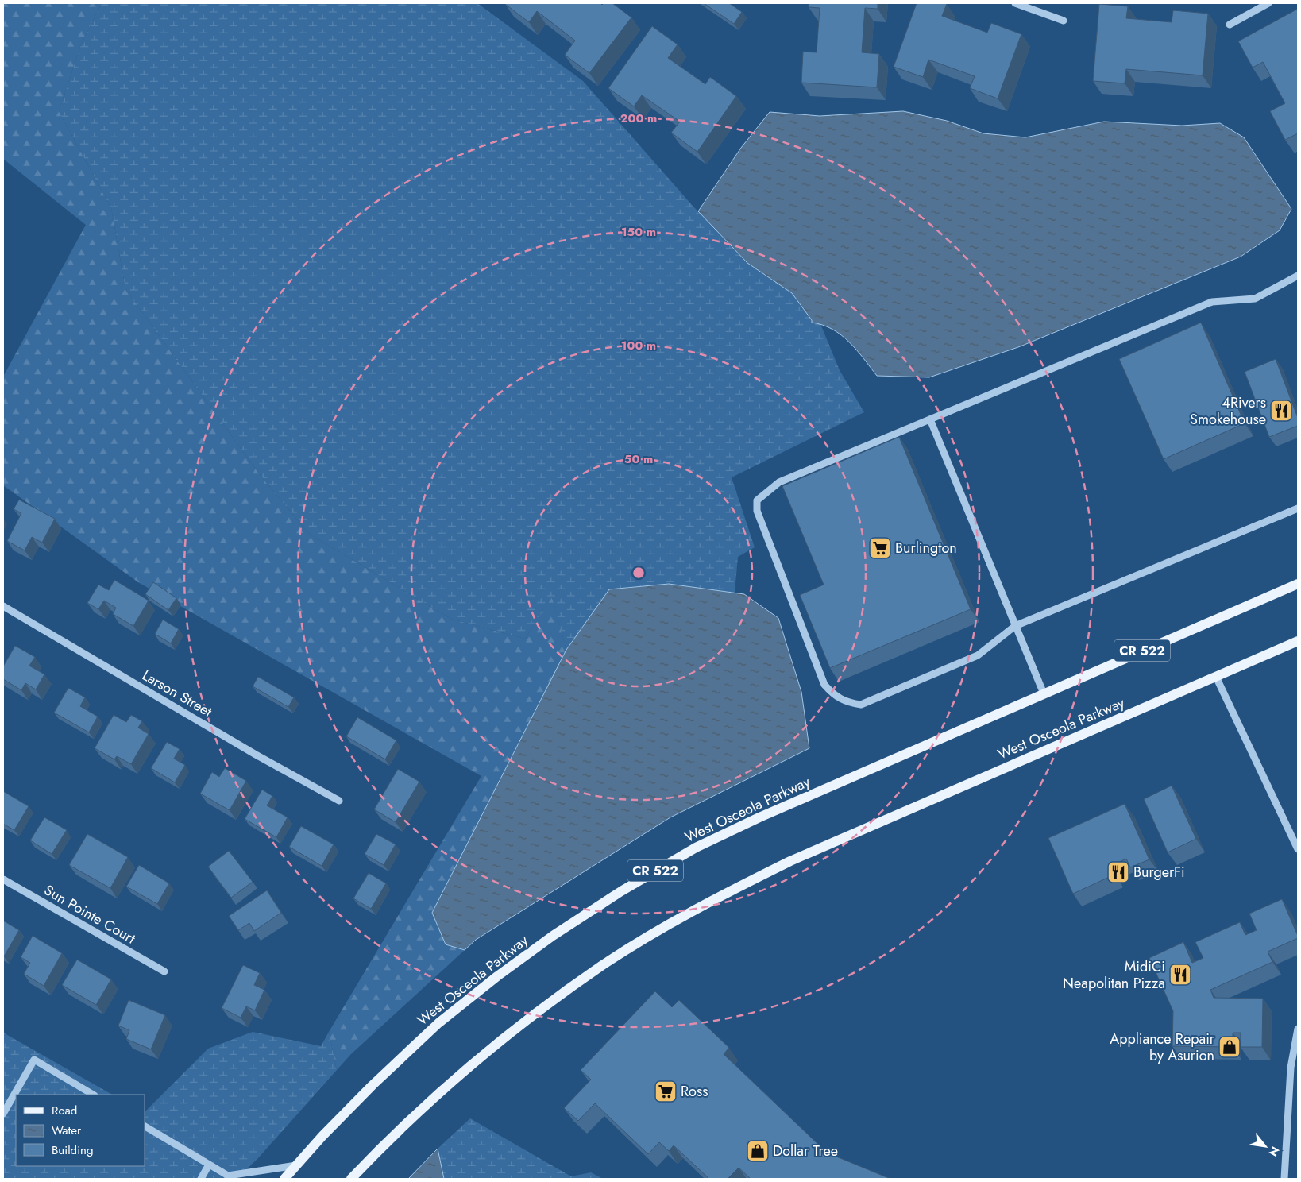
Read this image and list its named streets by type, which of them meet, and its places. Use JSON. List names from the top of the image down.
{
  "streets": {
    "main road": ["CR 522", "West Osceola Parkway"],
    "street": ["Larson Street", "Sun Pointe Court"]
  },
  "places": {
    "restaurant": ["4Rivers Smokehouse", "BurgerFi", "MidiCi Neapolitan Pizza"],
    "supermarket": ["Burlington", "Ross"],
    "shop": ["Appliance Repair by Asurion", "Dollar Tree"]
  },
  "legend": ["Road", "Water", "Building"],
  "north": "bottom right",
  "rings": [
    "200 m",
    "150 m",
    "100 m",
    "50 m"
  ]
}
